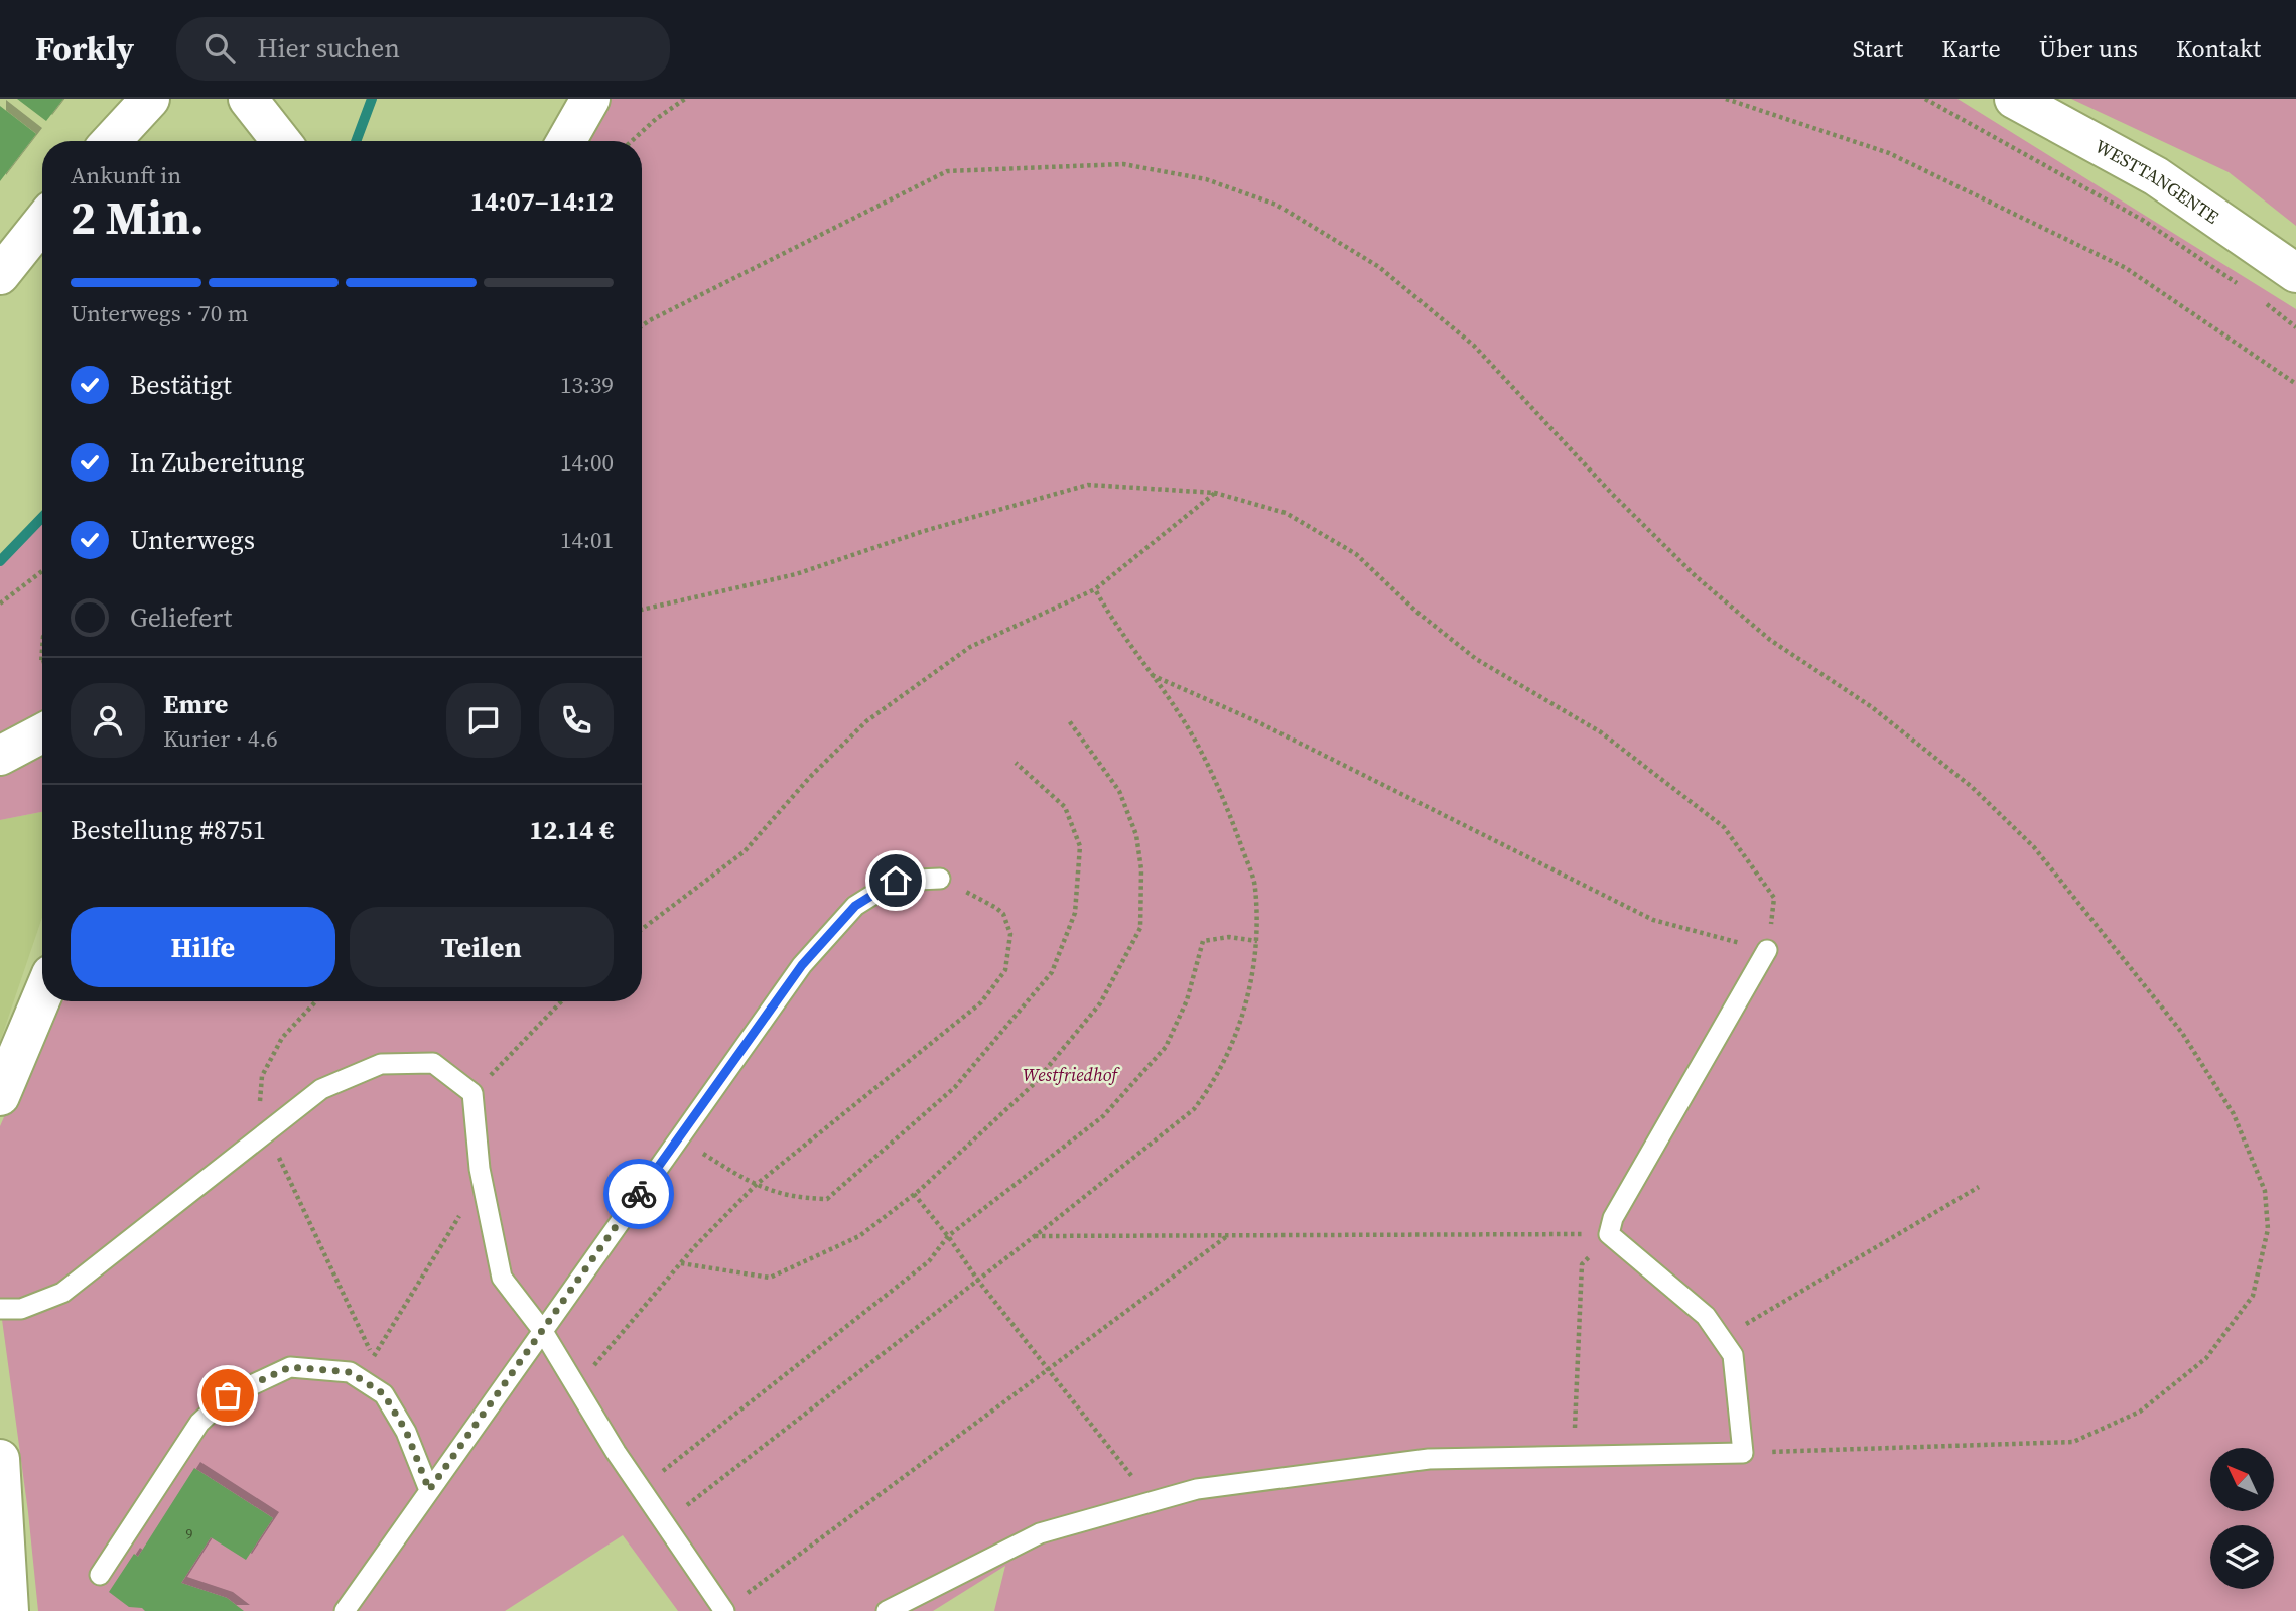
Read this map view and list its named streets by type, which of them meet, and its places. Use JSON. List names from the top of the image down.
{
  "streets": {
    "main road": ["WESTTANGENTE"]
  },
  "parks": ["Westfriedhof"],
  "house_numbers": ["9"],
  "north": "top left",
  "page": {
    "header": "Forkly",
    "search": "Hier suchen",
    "nav": [
      "Start",
      "Karte",
      "Über uns",
      "Kontakt"
    ],
    "heading": ["2 Min.", "Ankunft in", "14:07–14:12"],
    "panel": [
      "Emre",
      "Kurier · 4.6",
      "Bestellung #8751",
      "12.14 €"
    ],
    "bar": "Unterwegs · 70 m",
    "list": [
      ["Bestätigt", "13:39"],
      ["In Zubereitung", "14:00"],
      ["Unterwegs", "14:01"],
      "Geliefert"
    ],
    "buttons": ["Hilfe", "Teilen"]
  }
}
